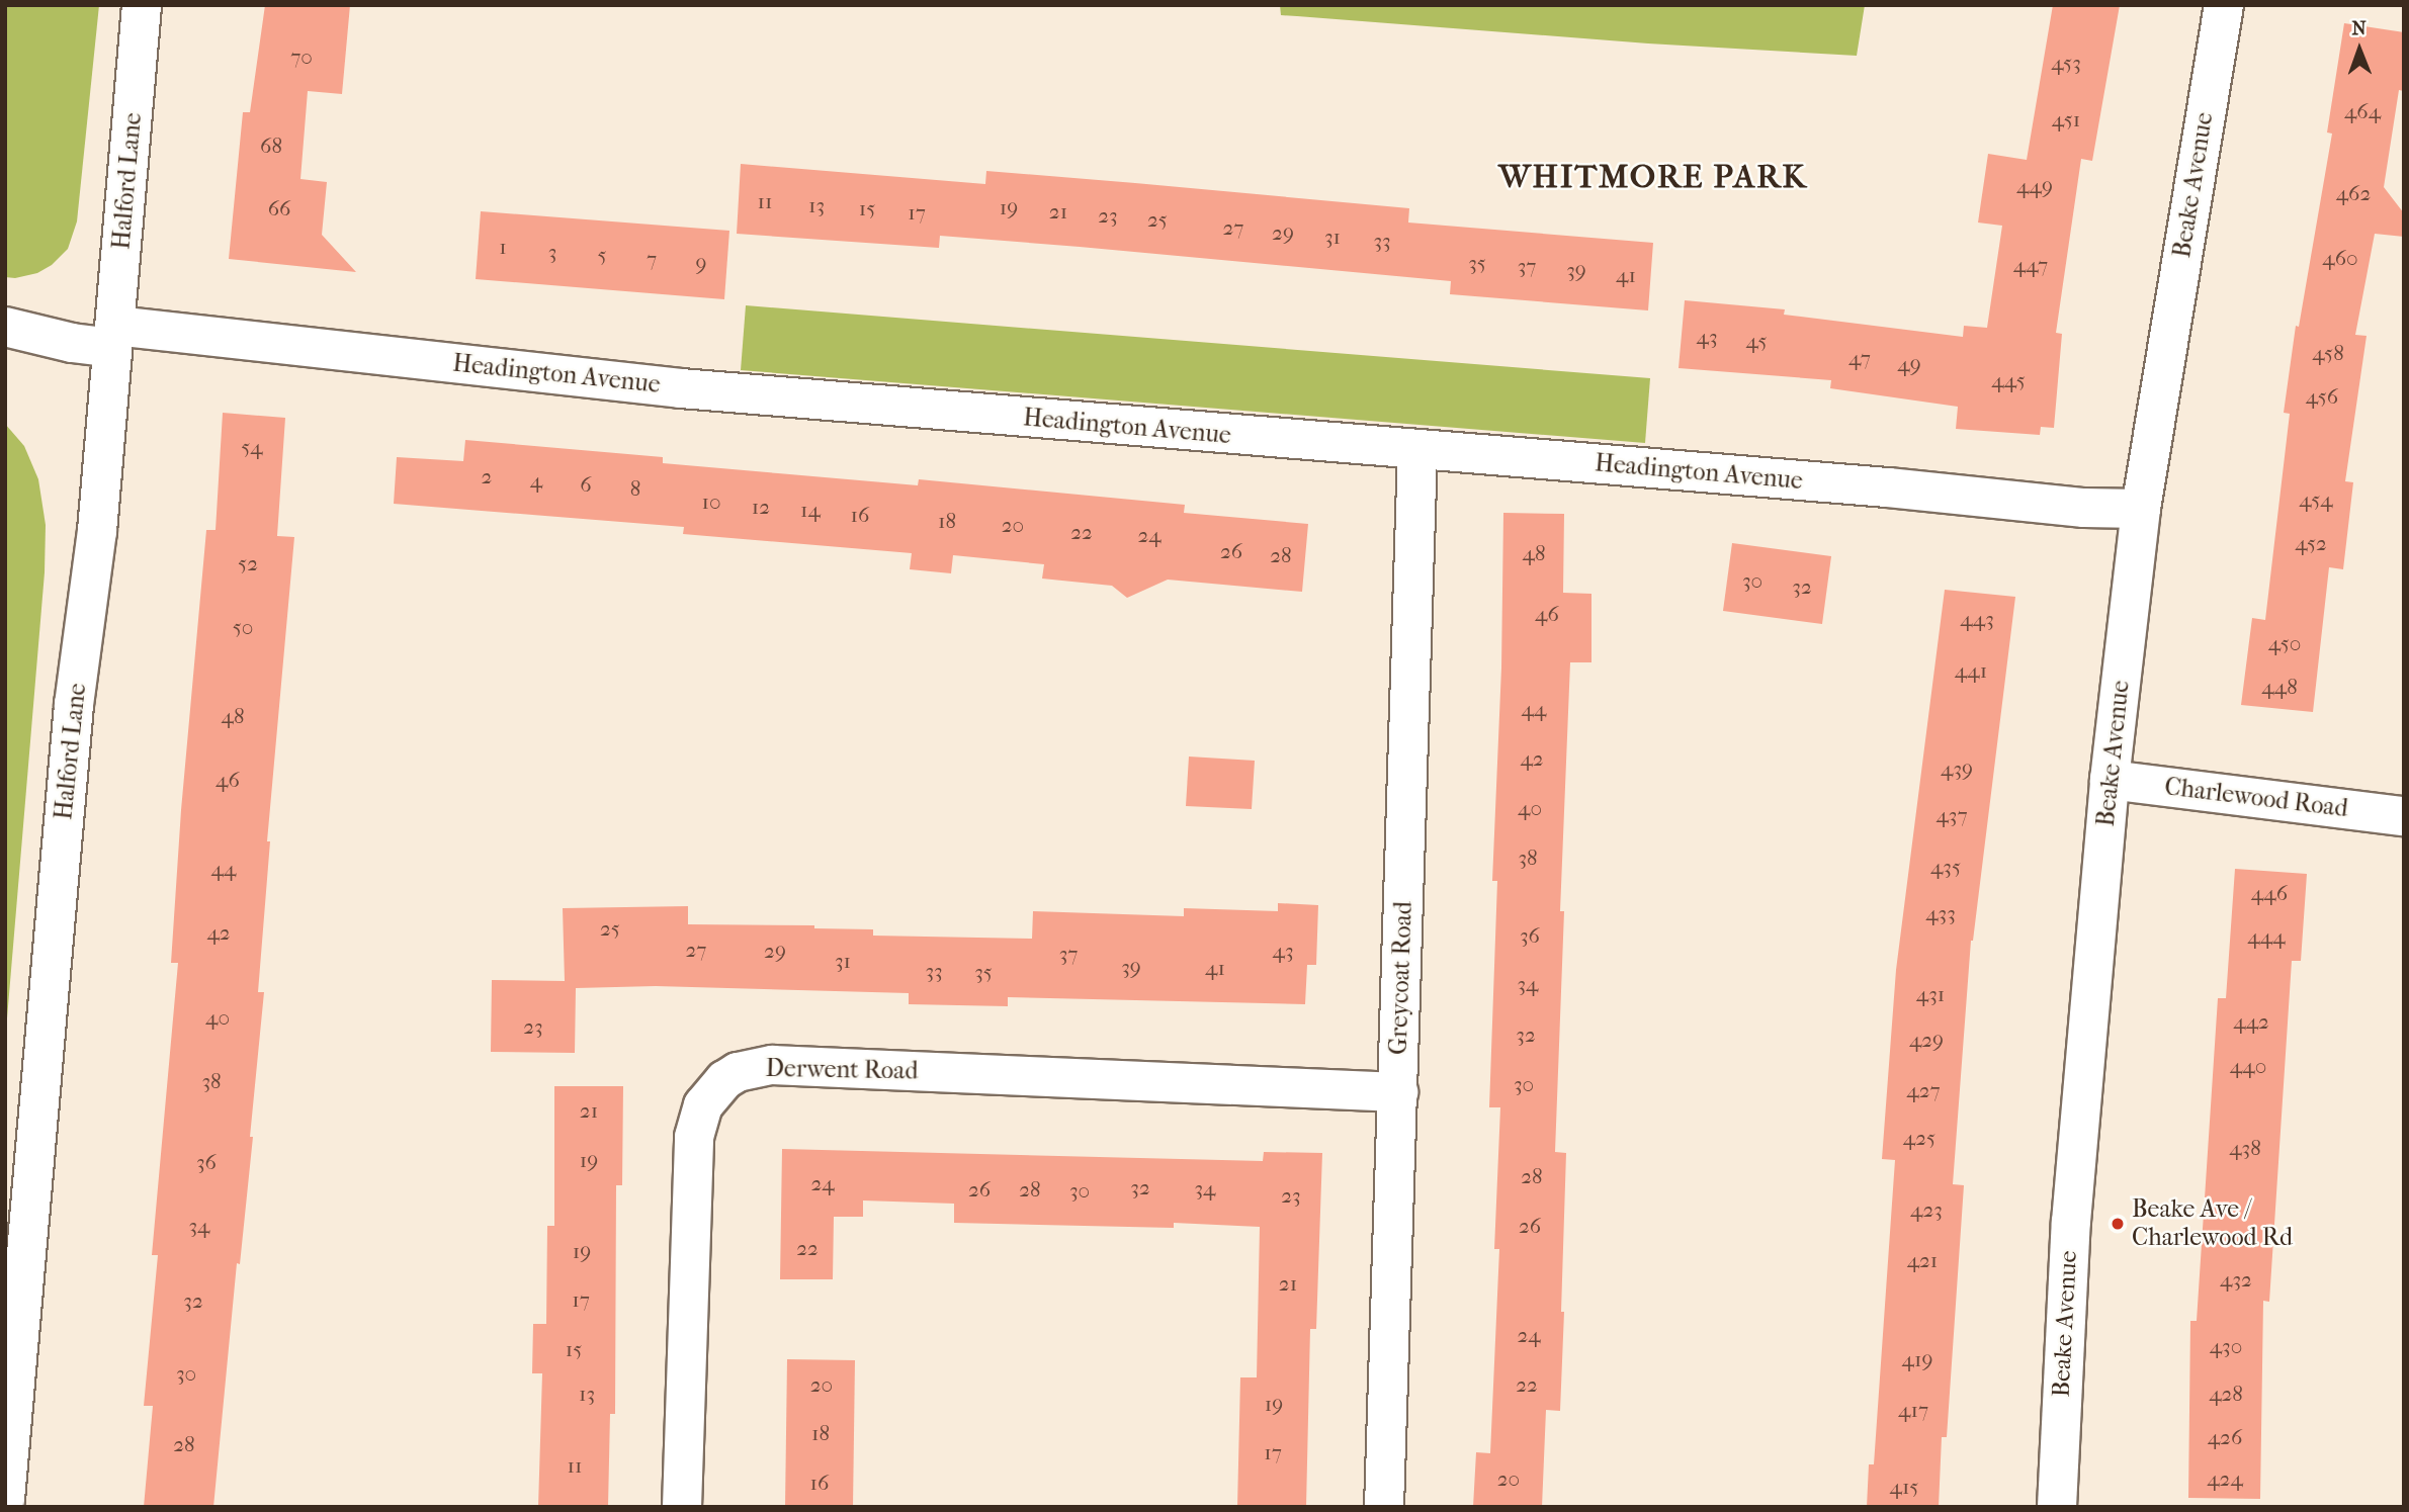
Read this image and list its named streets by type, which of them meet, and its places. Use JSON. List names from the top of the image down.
{
  "streets": {
    "street": [
      "Halford Lane",
      "Beake Avenue",
      "Headington Avenue",
      "Charlewood Road",
      "Greycoat Road",
      "Derwent Road"
    ]
  },
  "crossings": [
    ["Halford Lane", "Headington Avenue"],
    ["Beake Avenue", "Headington Avenue"],
    ["Beake Avenue", "Charlewood Road"],
    ["Headington Avenue", "Greycoat Road"],
    ["Greycoat Road", "Derwent Road"]
  ],
  "districts": ["WHITMORE PARK"],
  "places": ["Beake Ave / Charlewood Rd"],
  "house_numbers": [
    "70",
    "453",
    "464",
    "451",
    "68",
    "449",
    "462",
    "11",
    "13",
    "19",
    "66",
    "15",
    "21",
    "17",
    "23",
    "25",
    "27",
    "29",
    "31",
    "33",
    "1",
    "3",
    "5",
    "460",
    "7",
    "9",
    "35",
    "447",
    "37",
    "39",
    "41",
    "43",
    "45",
    "458",
    "47",
    "49",
    "445",
    "456",
    "54",
    "2",
    "4",
    "6",
    "8",
    "454",
    "10",
    "12",
    "14",
    "16",
    "18",
    "20",
    "22",
    "24",
    "452",
    "26",
    "48",
    "28",
    "52",
    "30",
    "32",
    "46",
    "443",
    "50",
    "450",
    "441",
    "448",
    "44",
    "48",
    "42",
    "439",
    "46",
    "40",
    "437",
    "38",
    "435",
    "44",
    "446",
    "433",
    "25",
    "42",
    "36",
    "444",
    "27",
    "29",
    "43",
    "37",
    "31",
    "39",
    "41",
    "33",
    "35",
    "34",
    "431",
    "40",
    "442",
    "23",
    "32",
    "429",
    "440",
    "38",
    "30",
    "427",
    "21",
    "425",
    "438",
    "19",
    "36",
    "28",
    "24",
    "32",
    "34",
    "26",
    "28",
    "30",
    "23",
    "423",
    "34",
    "26",
    "22",
    "19",
    "421",
    "432",
    "21",
    "17",
    "32",
    "24",
    "430",
    "15",
    "419",
    "30",
    "20",
    "22",
    "13",
    "428",
    "19",
    "417",
    "18",
    "426",
    "28",
    "17",
    "11",
    "20",
    "424",
    "16",
    "415"
  ],
  "north": "top"
}
